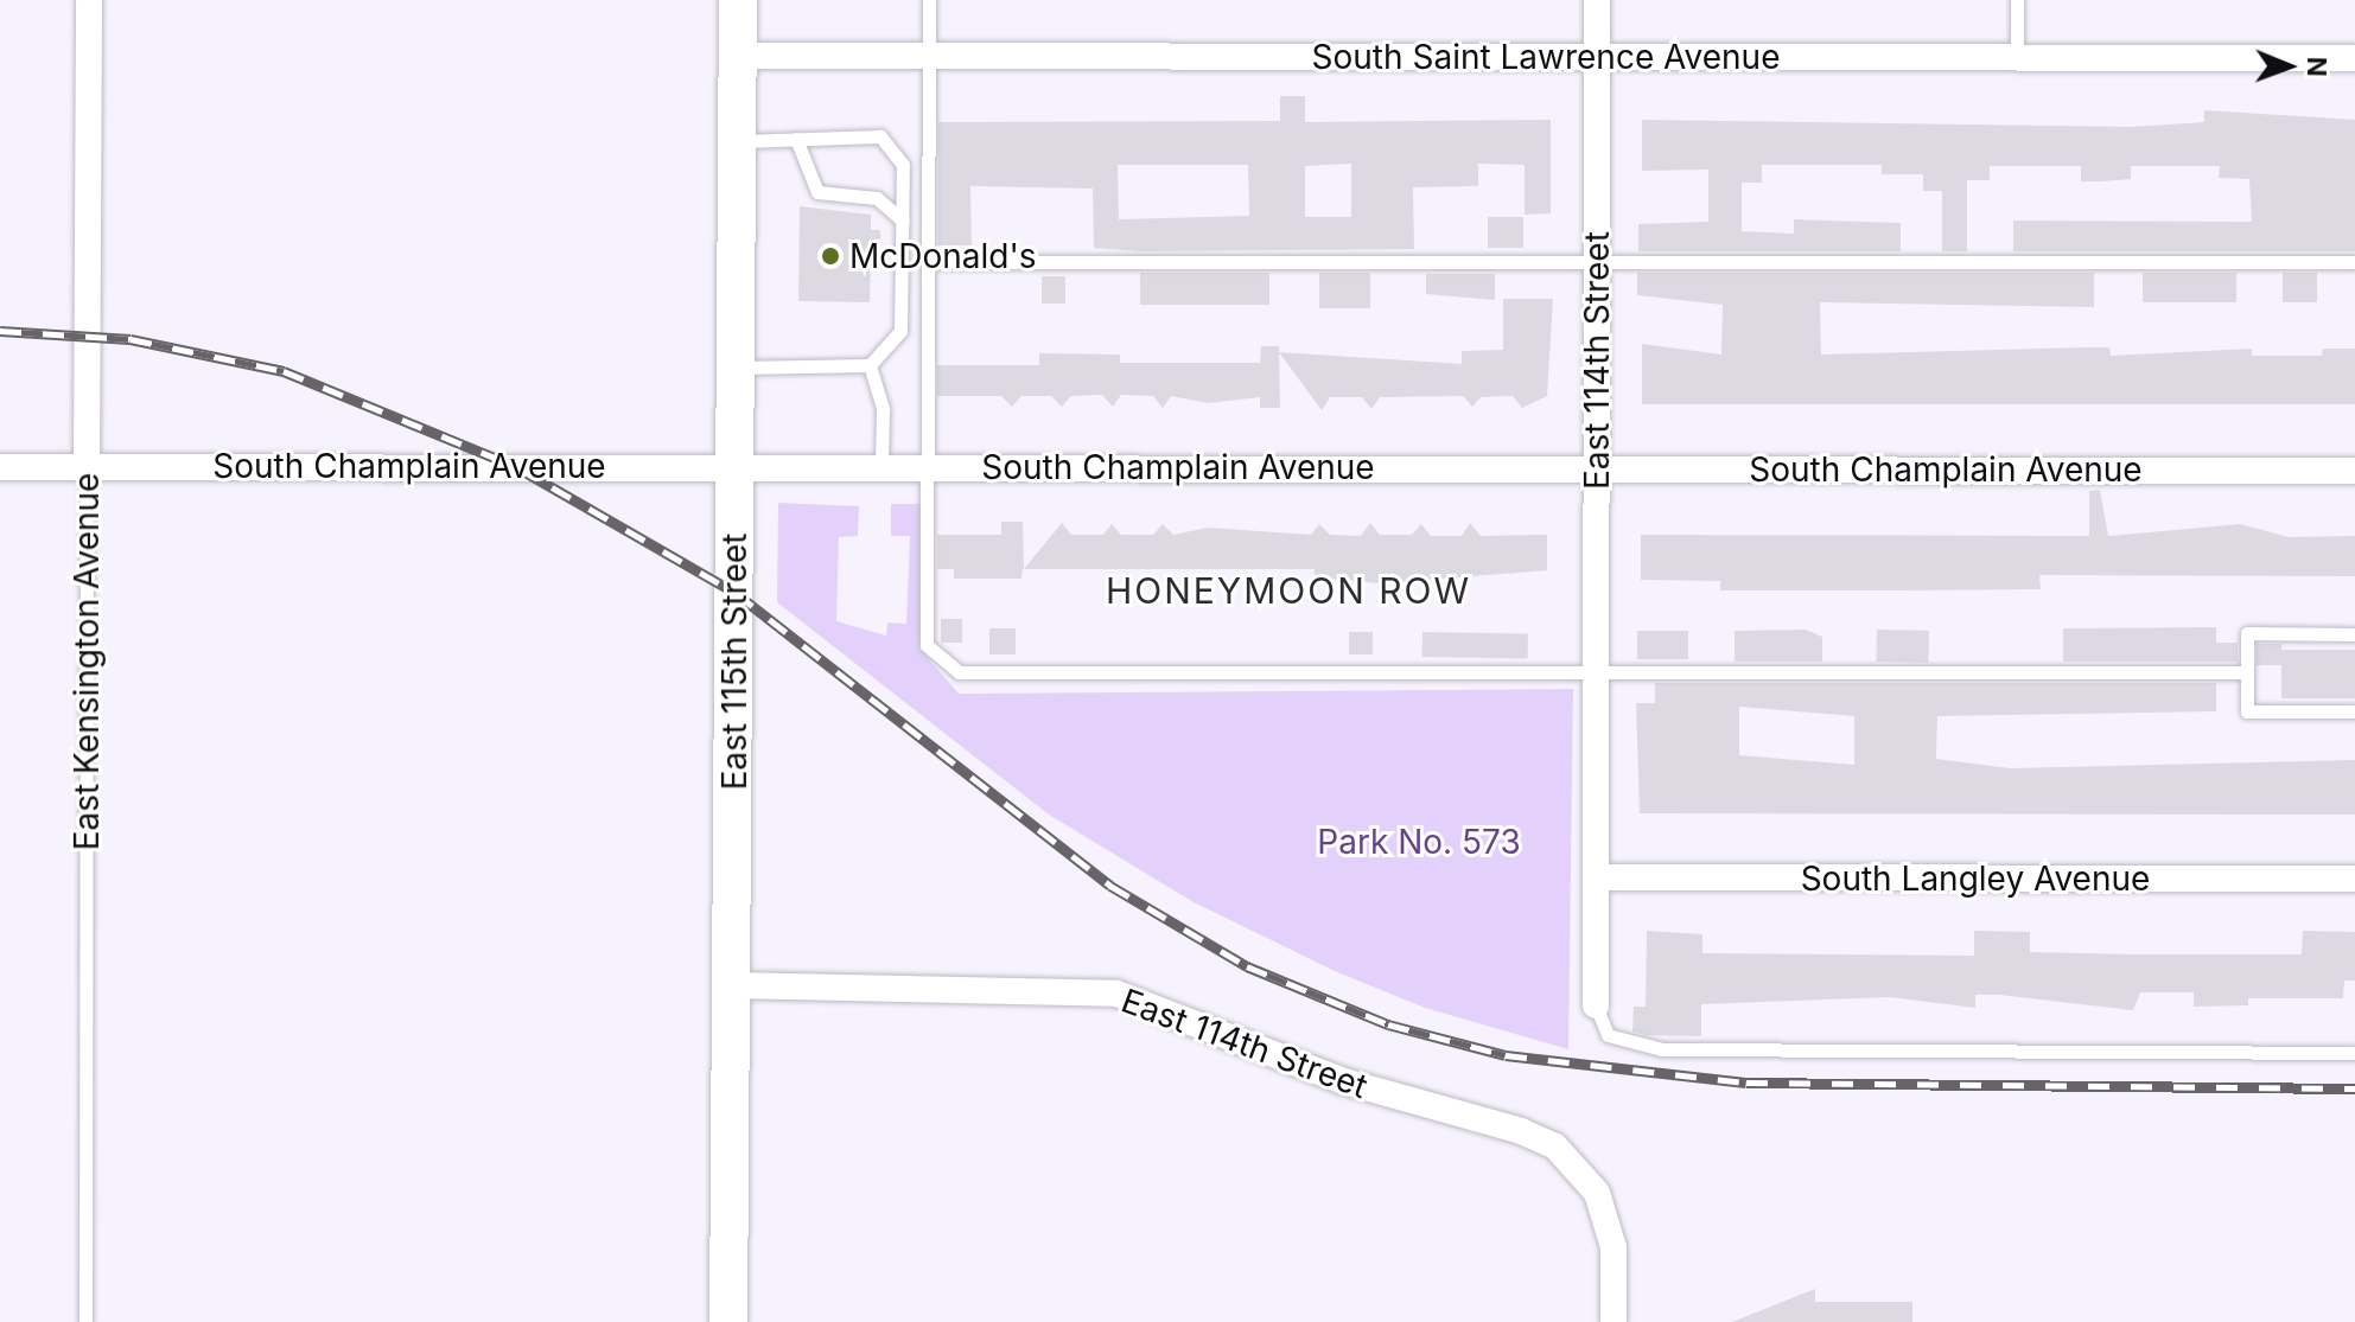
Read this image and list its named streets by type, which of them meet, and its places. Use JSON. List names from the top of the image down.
{
  "streets": {
    "street": [
      "South Saint Lawrence Avenue",
      "East 114th Street",
      "South Champlain Avenue",
      "East Kensington Avenue",
      "East 115th Street",
      "South Langley Avenue"
    ]
  },
  "crossings": [
    ["South Saint Lawrence Avenue", "East 114th Street"],
    ["South Saint Lawrence Avenue", "East 115th Street"],
    ["East 114th Street", "South Champlain Avenue"],
    ["East 114th Street", "East 115th Street"],
    ["East 114th Street", "South Langley Avenue"],
    ["South Champlain Avenue", "East Kensington Avenue"],
    ["South Champlain Avenue", "East 115th Street"]
  ],
  "districts": ["HONEYMOON ROW"],
  "parks": ["Park No. 573"],
  "places": ["McDonald's"],
  "north": "right"
}
